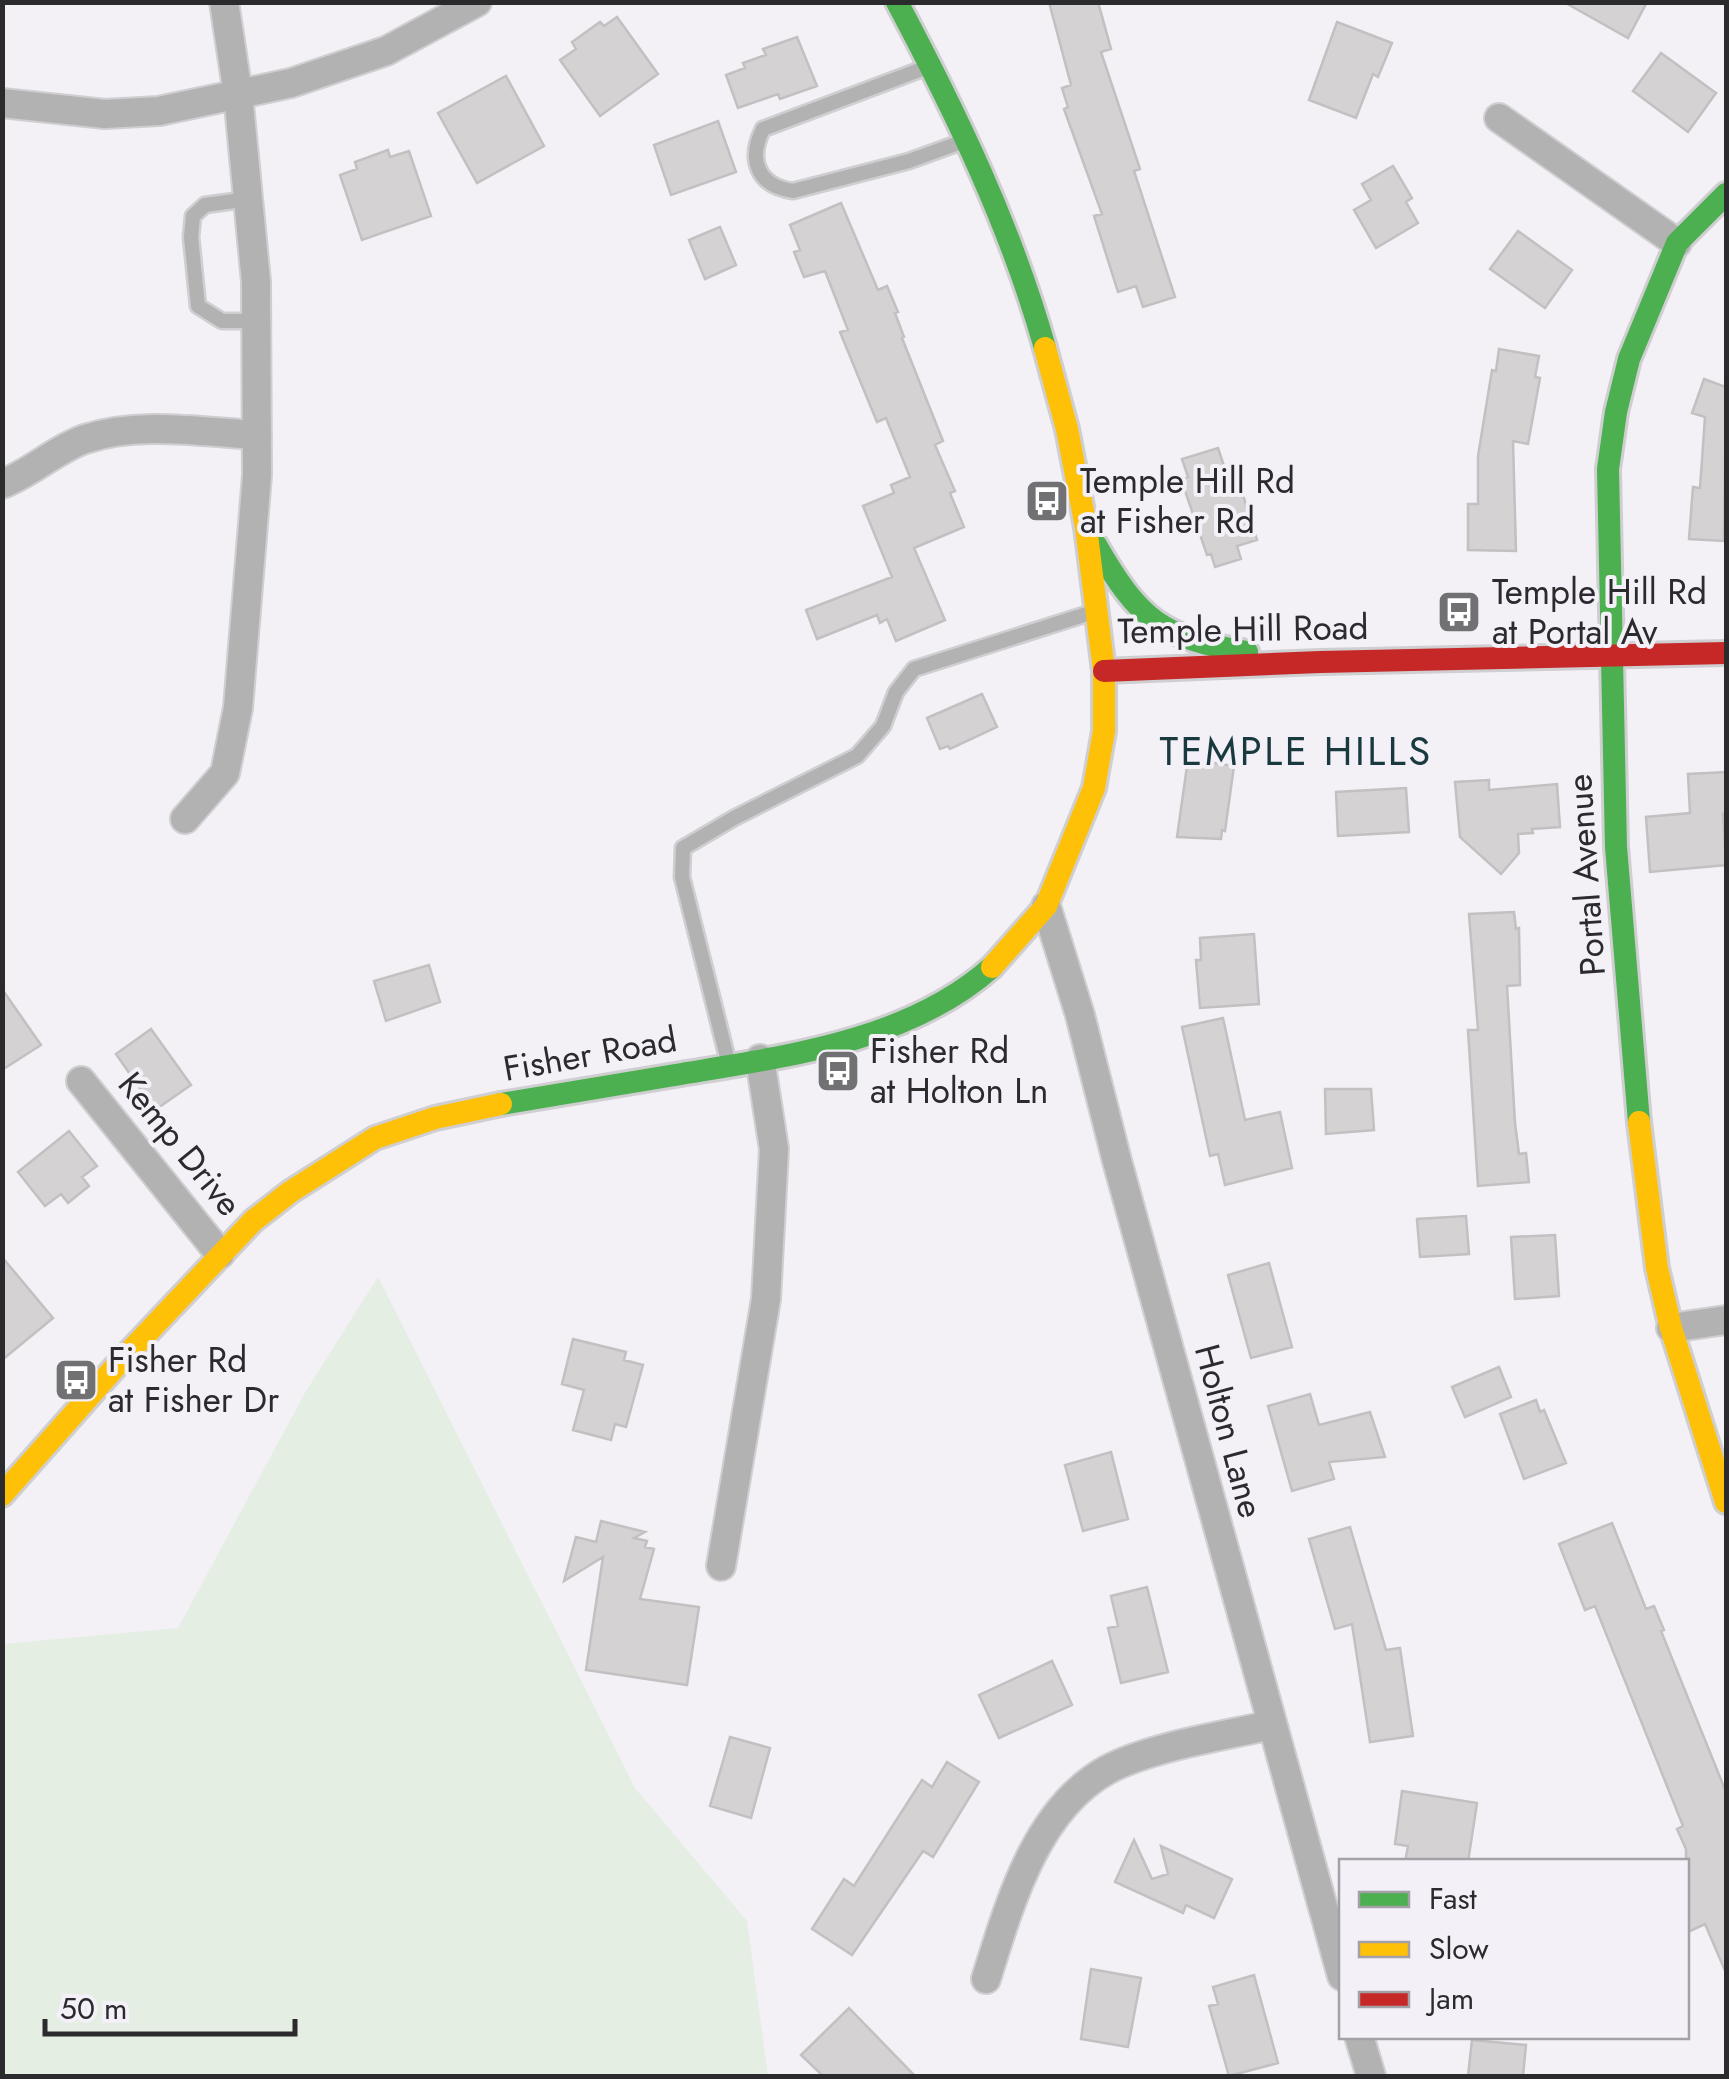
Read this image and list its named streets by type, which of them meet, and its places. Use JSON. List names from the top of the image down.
{
  "streets": {
    "street": [
      "Temple Hill Road",
      "Portal Avenue",
      "Fisher Road",
      "Kemp Drive",
      "Holton Lane"
    ]
  },
  "crossings": [
    ["Temple Hill Road", "Portal Avenue"],
    ["Temple Hill Road", "Fisher Road"],
    ["Fisher Road", "Kemp Drive"],
    ["Fisher Road", "Holton Lane"]
  ],
  "districts": ["TEMPLE HILLS"],
  "places": {
    "bus stop": [
      "Temple Hill Rd at Fisher Rd",
      "Temple Hill Rd at Portal Av",
      "Fisher Rd at Holton Ln",
      "Fisher Rd at Fisher Dr"
    ]
  },
  "legend": ["Fast", "Slow", "Jam"],
  "scale_bar": "50 m"
}
